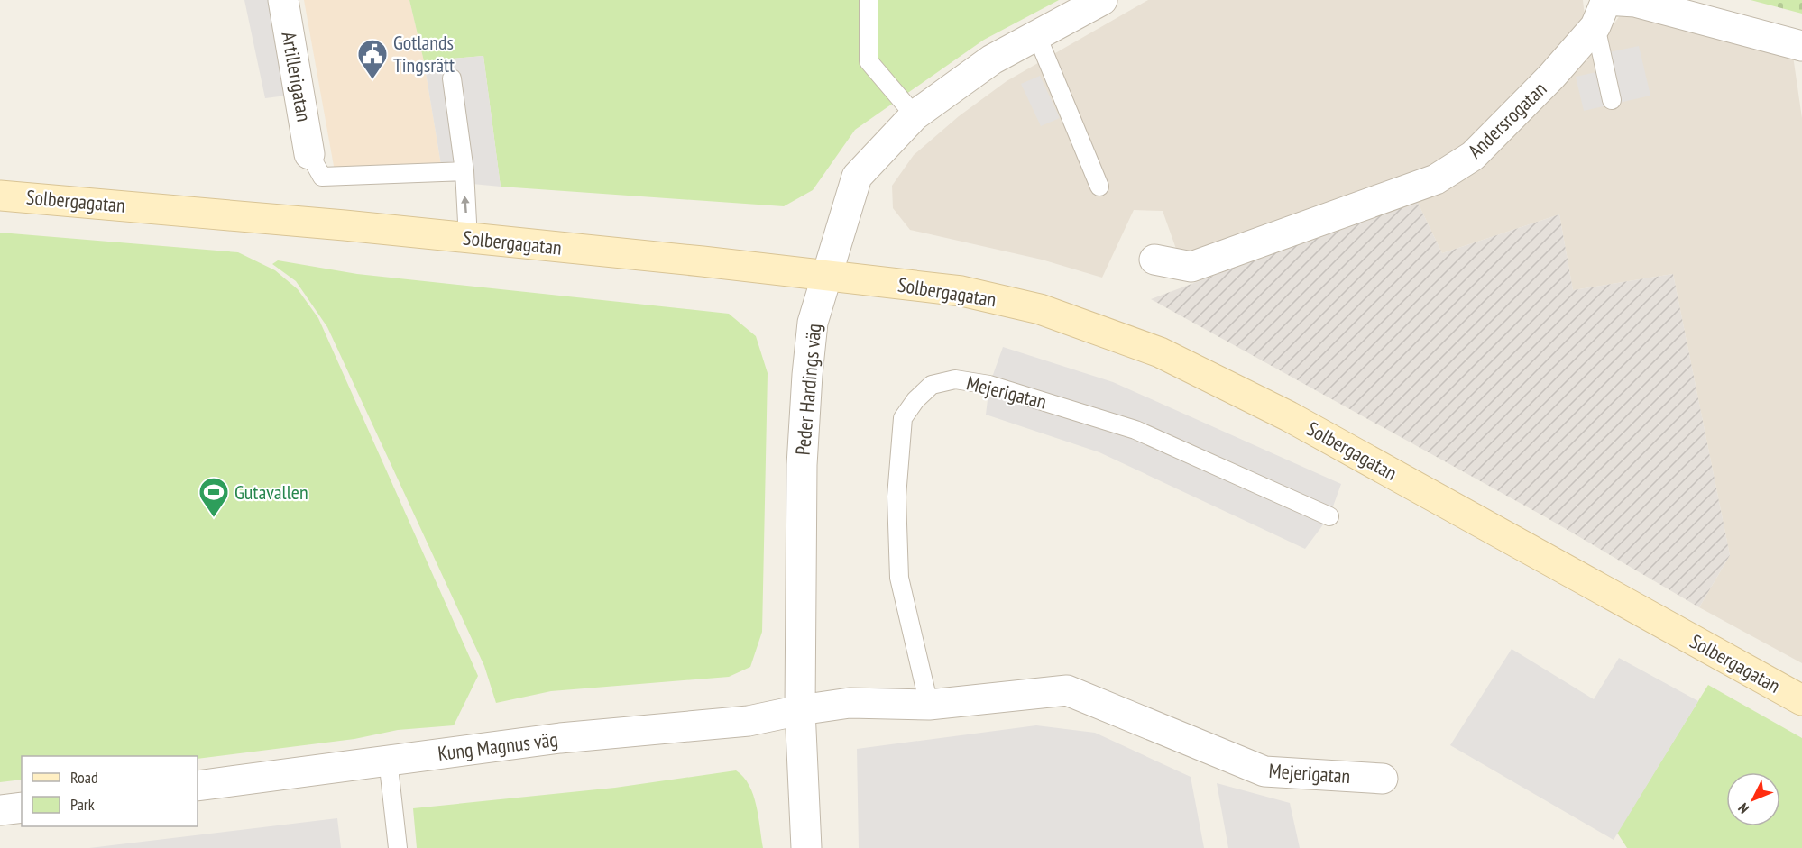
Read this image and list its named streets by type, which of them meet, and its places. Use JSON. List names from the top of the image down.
{
  "streets": {
    "main road": ["Solbergagatan"],
    "street": [
      "Artillerigatan",
      "Andersrogatan",
      "Peder Hardings väg",
      "Mejerigatan",
      "Kung Magnus väg"
    ]
  },
  "crossings": [
    ["Solbergagatan", "Peder Hardings väg"],
    ["Peder Hardings väg", "Mejerigatan"],
    ["Peder Hardings väg", "Kung Magnus väg"],
    ["Mejerigatan", "Kung Magnus väg"]
  ],
  "places": {
    "public building": ["Gotlands Tingsrätt"],
    "sports": ["Gutavallen"]
  },
  "legend": ["Road", "Park"],
  "north": "bottom left"
}
